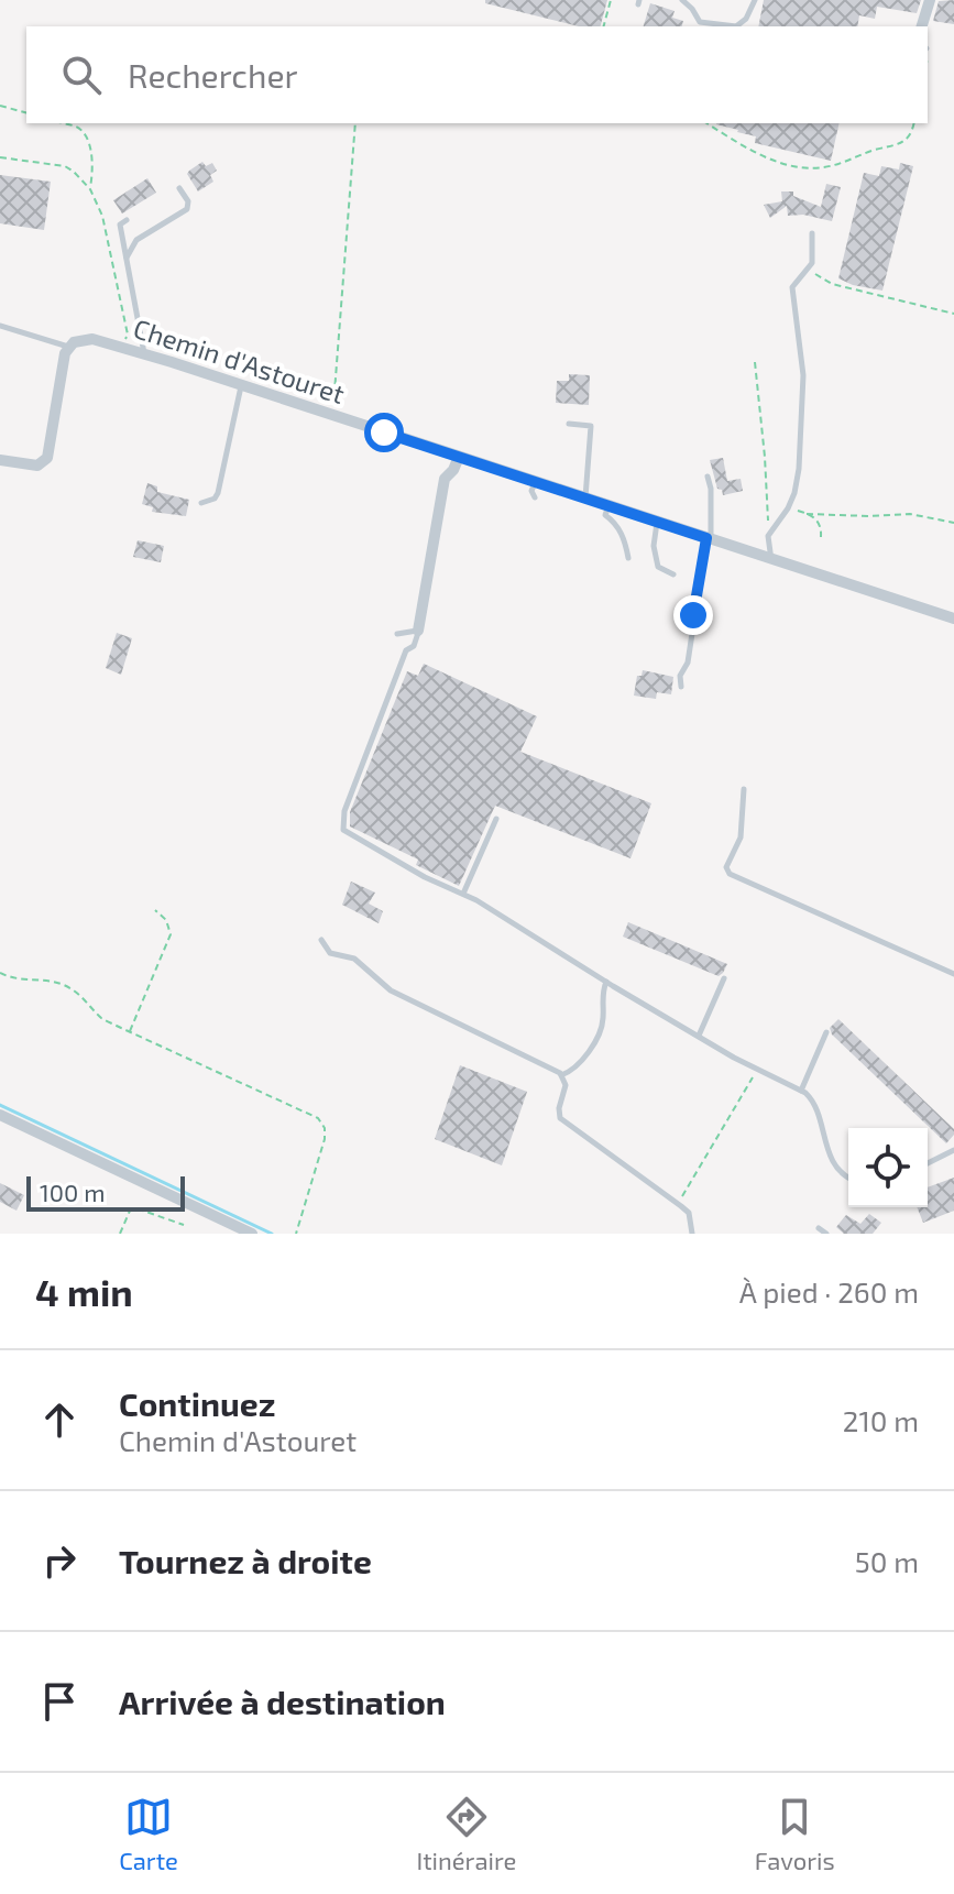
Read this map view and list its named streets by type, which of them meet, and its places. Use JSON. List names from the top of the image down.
{
  "streets": {
    "street": ["Chemin d'Astouret"]
  },
  "scale_bar": "100 m",
  "page": {
    "search": "Rechercher",
    "scale": "100 m",
    "heading": ["4 min", "À pied · 260 m"],
    "list": [
      ["Continuez", "Chemin d'Astouret", "210 m"],
      ["Tournez à droite", "50 m"],
      "Arrivée à destination"
    ],
    "nav": ["Carte", "Itinéraire", "Favoris"]
  }
}
